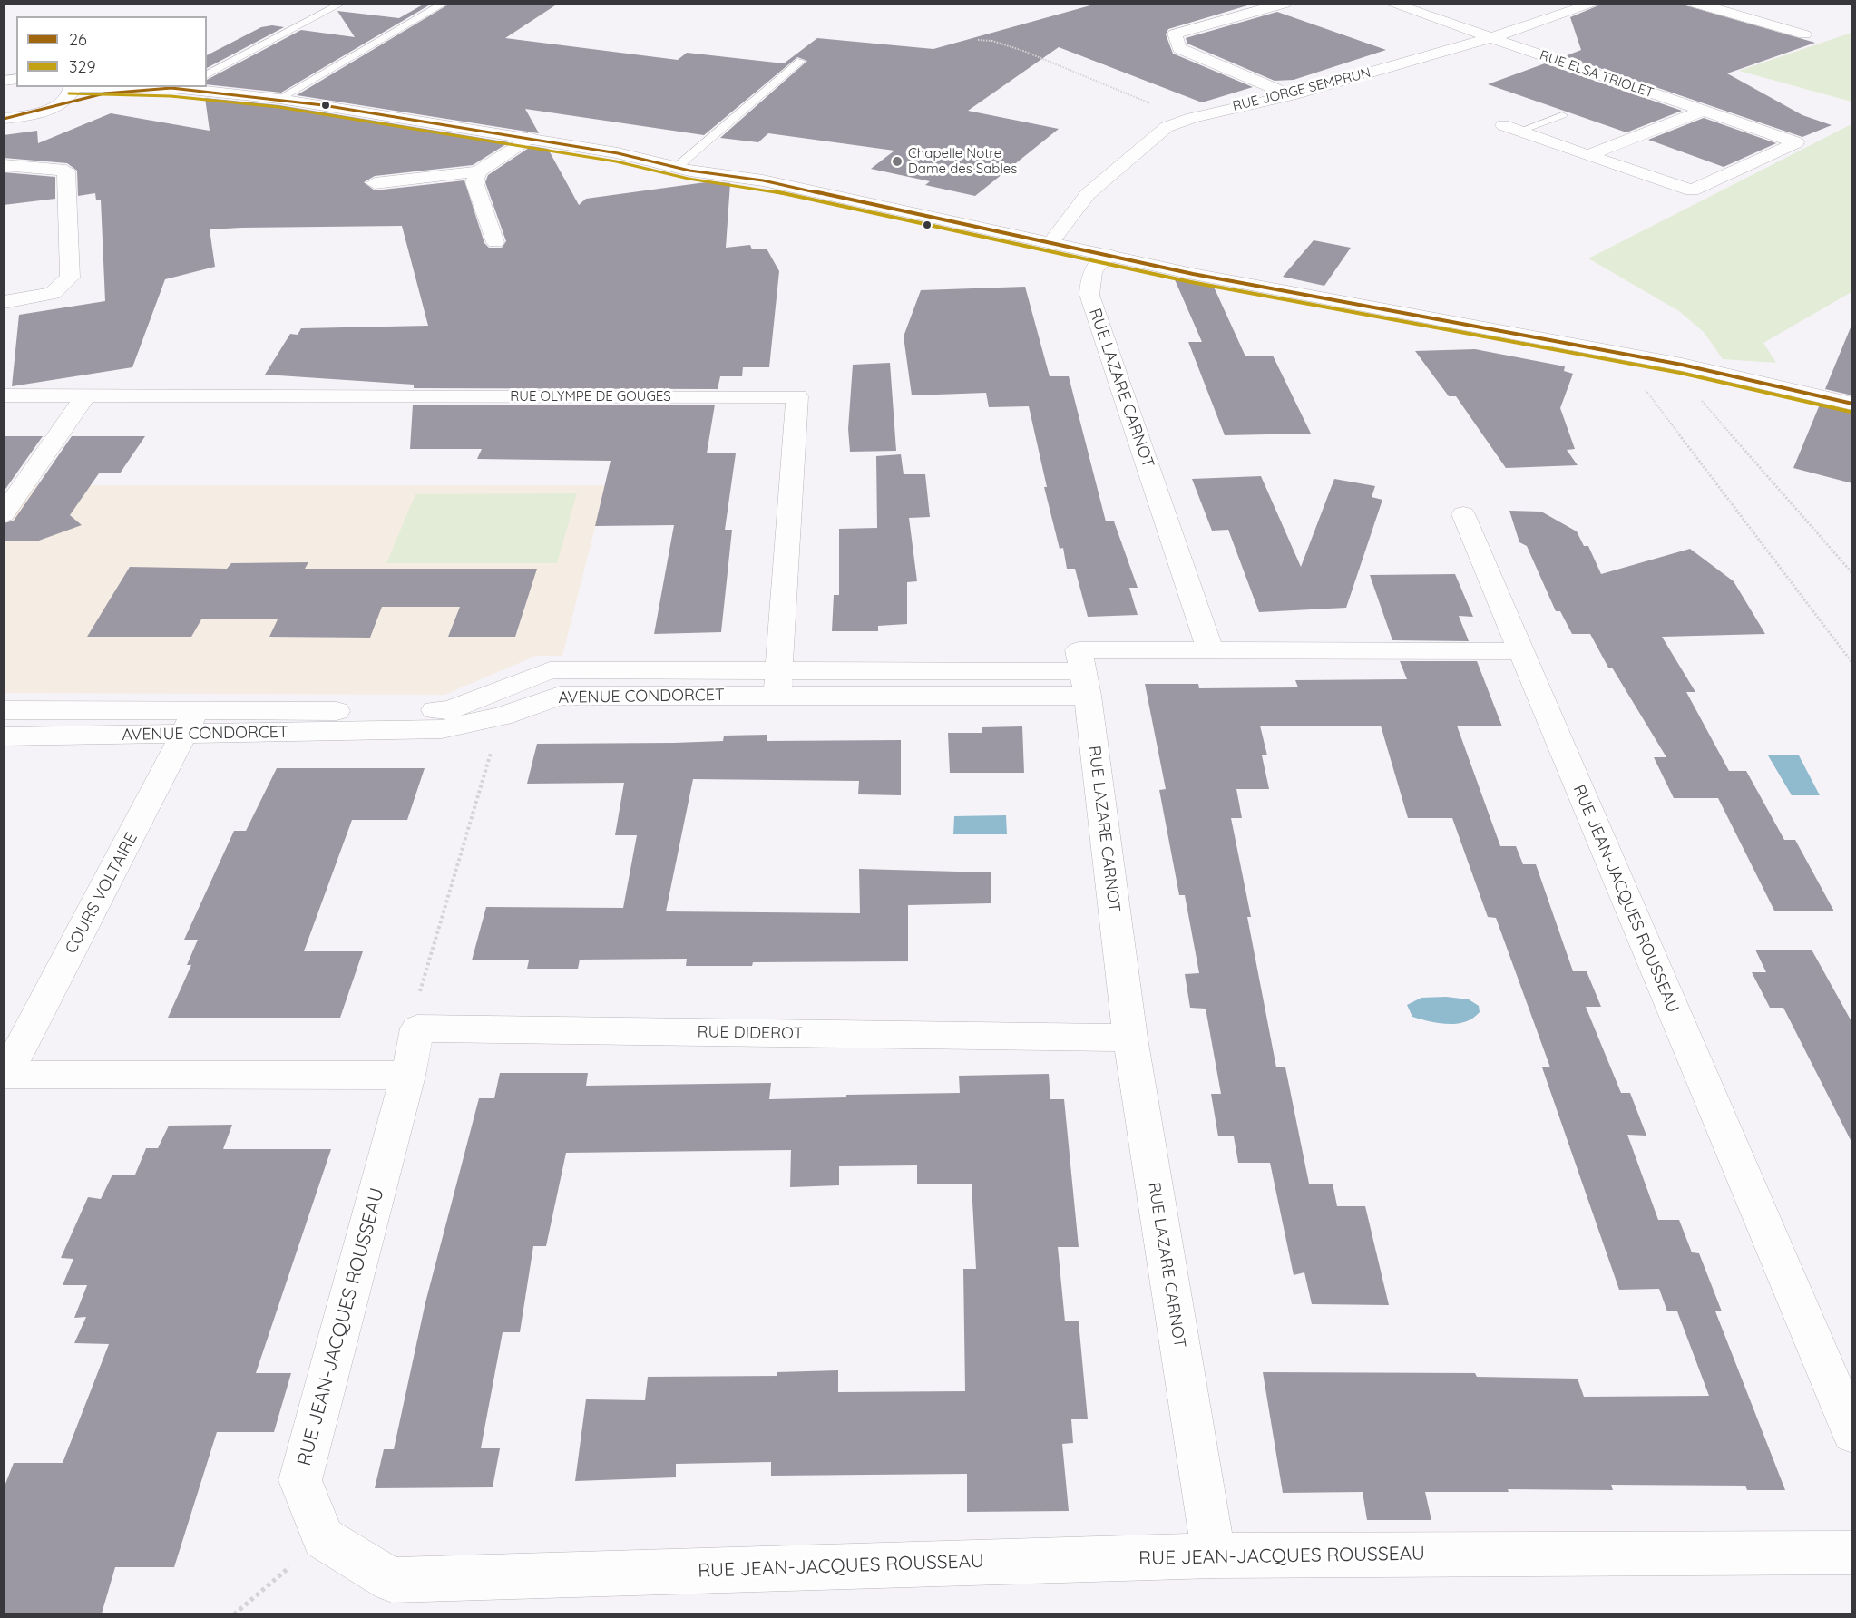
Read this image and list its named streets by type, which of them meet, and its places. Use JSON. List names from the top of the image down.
{
  "streets": {
    "street": [
      "RUE ELSA TRIOLET",
      "RUE JORGE SEMPRUN",
      "RUE LAZARE CARNOT",
      "RUE OLYMPE DE GOUGES",
      "AVENUE CONDORCET",
      "COURS VOLTAIRE",
      "RUE JEAN-JACQUES ROUSSEAU",
      "RUE DIDEROT"
    ]
  },
  "crossings": [
    ["RUE ELSA TRIOLET", "RUE JORGE SEMPRUN"],
    ["RUE LAZARE CARNOT", "AVENUE CONDORCET"],
    ["RUE LAZARE CARNOT", "RUE JEAN-JACQUES ROUSSEAU"],
    ["RUE LAZARE CARNOT", "RUE DIDEROT"],
    ["RUE OLYMPE DE GOUGES", "AVENUE CONDORCET"],
    ["AVENUE CONDORCET", "COURS VOLTAIRE"],
    ["COURS VOLTAIRE", "RUE JEAN-JACQUES ROUSSEAU"]
  ],
  "places": ["Chapelle Notre Dame des Sables"],
  "lines": ["transit line 26", "transit line 329"],
  "legend": ["26", "329"]
}
